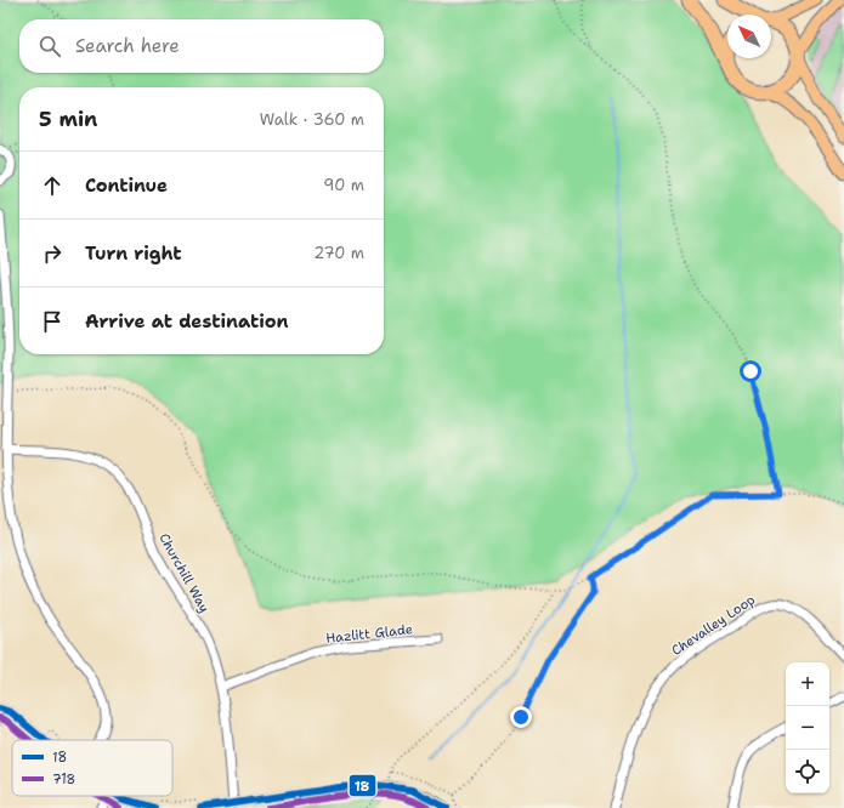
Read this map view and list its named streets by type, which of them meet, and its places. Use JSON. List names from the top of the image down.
{
  "streets": {
    "street": ["Churchill Way", "Chevalley Loop", "Hazlitt Glade"]
  },
  "crossings": [
    ["Churchill Way", "Hazlitt Glade"]
  ],
  "lines": ["transit line 18", "transit line 718"],
  "legend": ["18", "718"],
  "north": "top left",
  "page": {
    "search": "Search here",
    "heading": ["5 min", "Walk · 360 m"],
    "list": [
      ["Continue", "90 m"],
      ["Turn right", "270 m"],
      "Arrive at destination"
    ],
    "map_buttons": ["+", "−"]
  }
}
